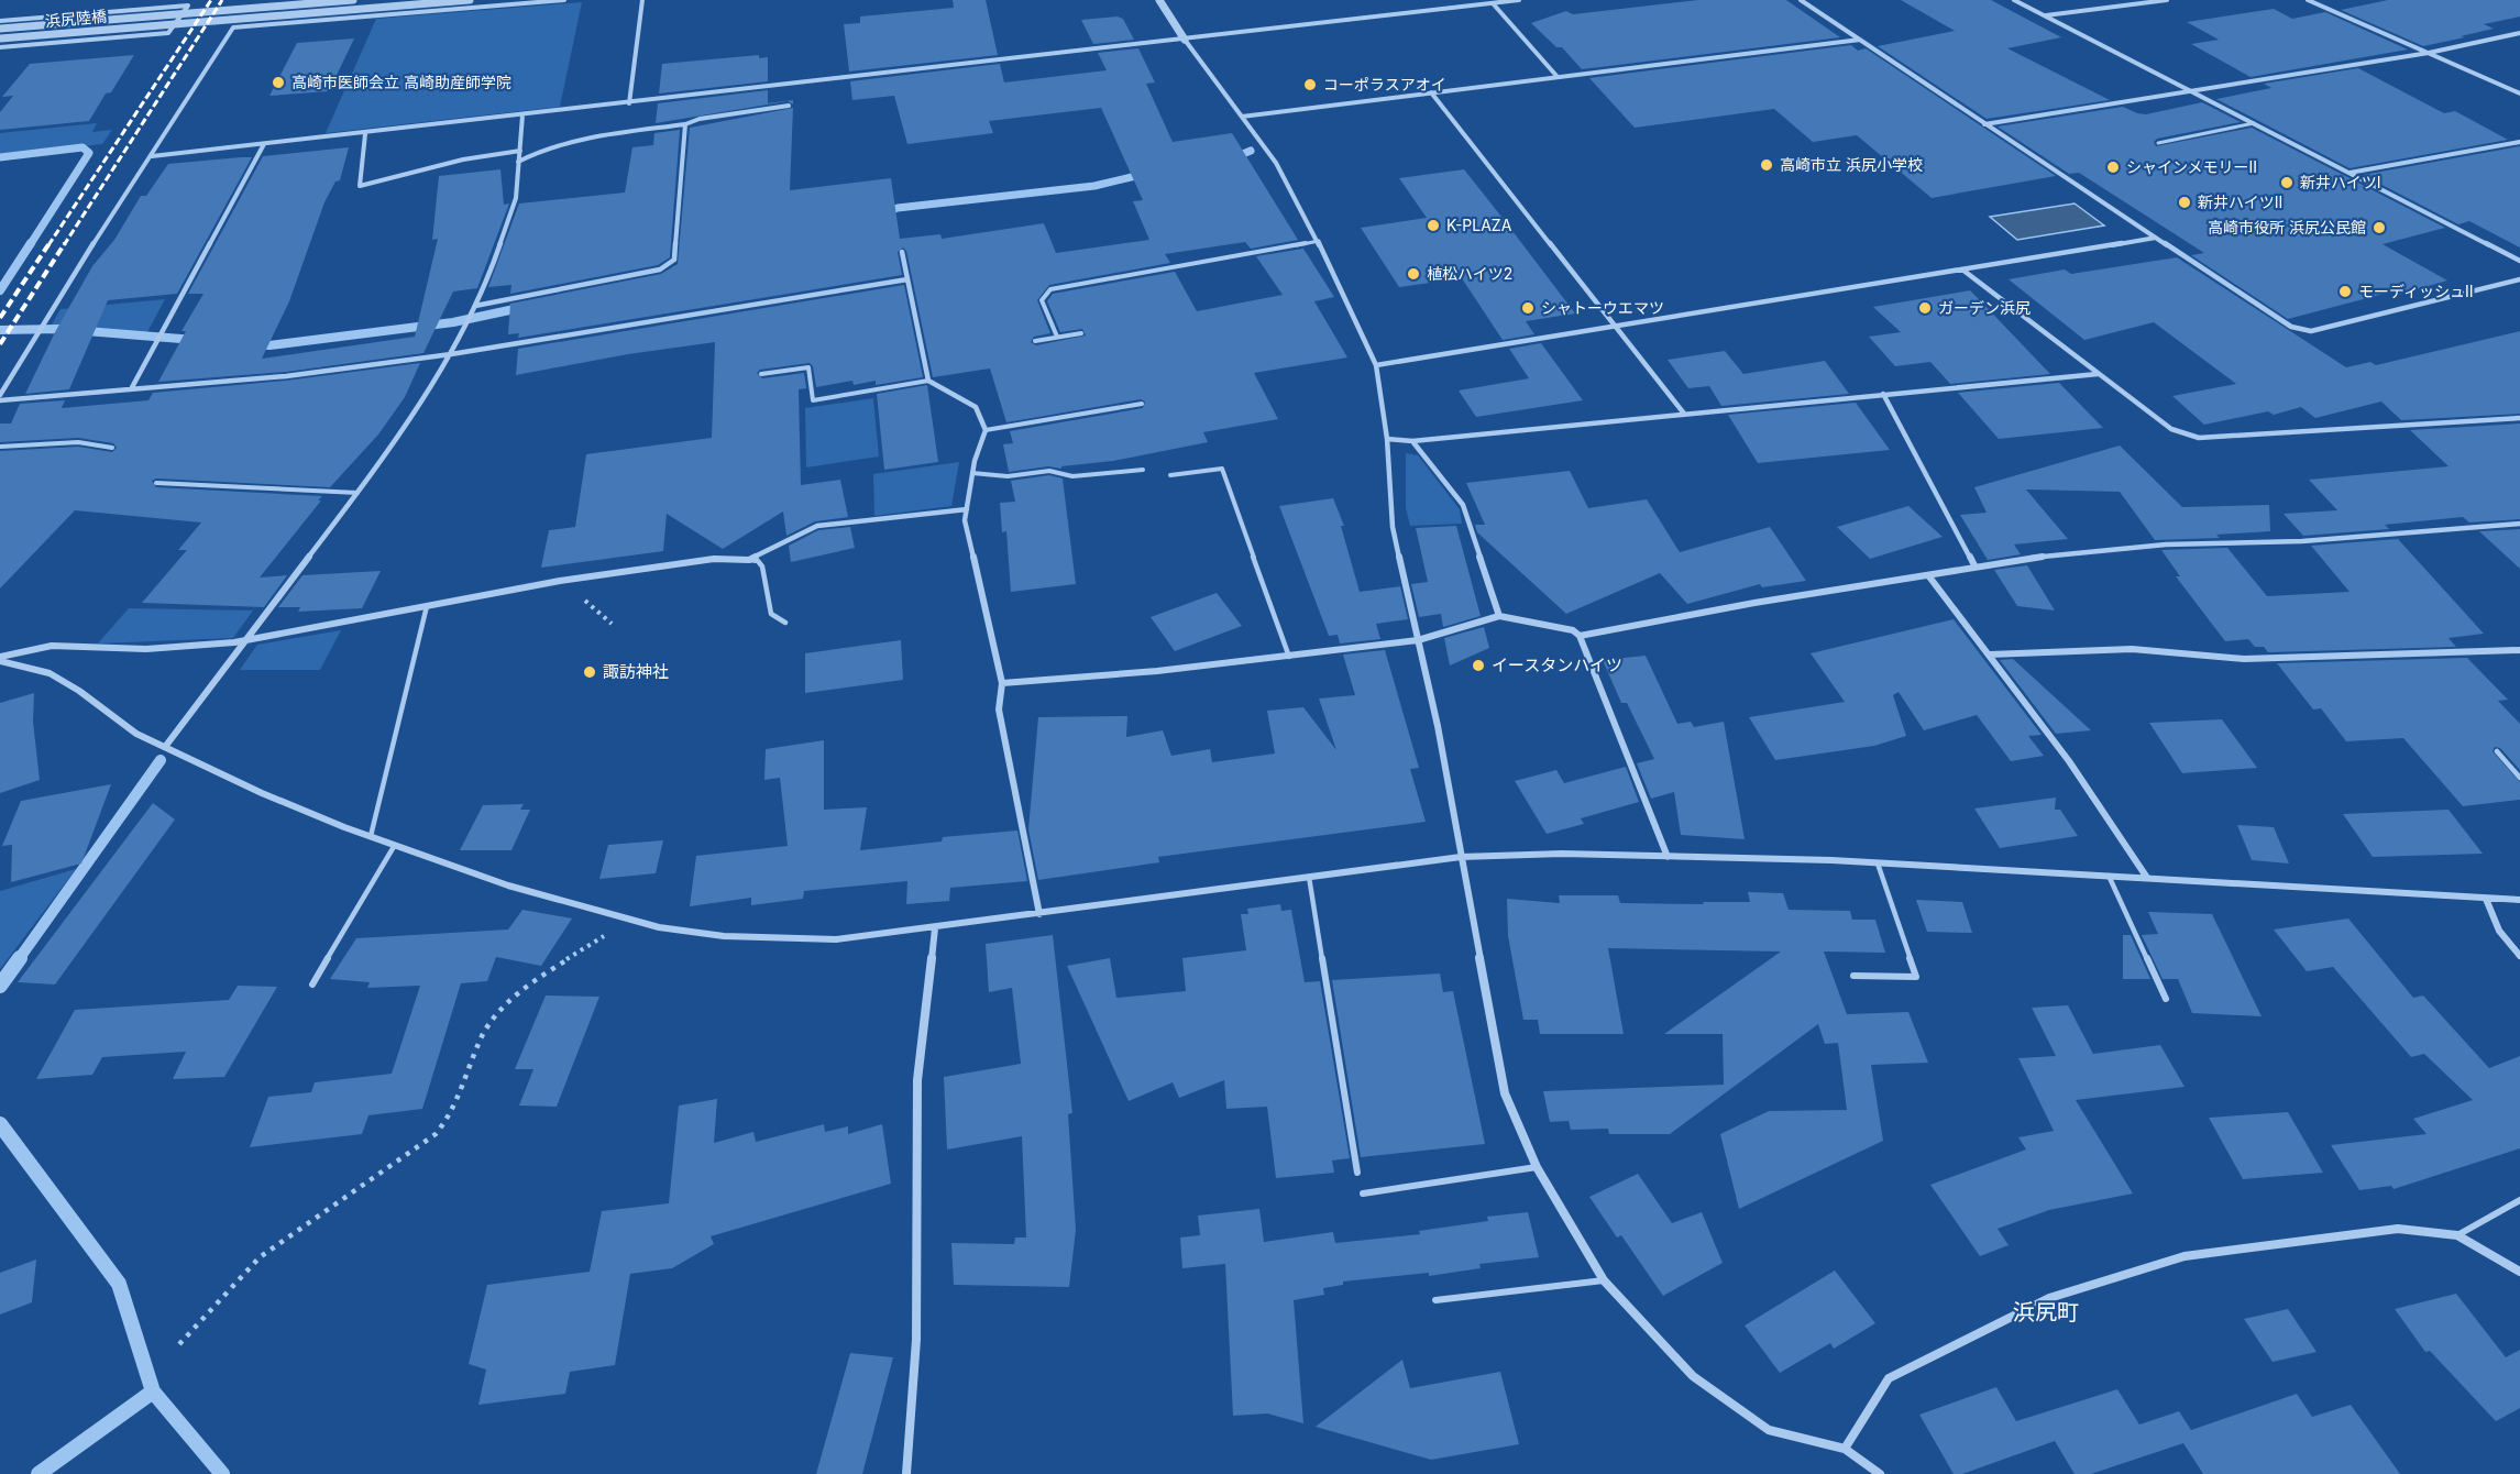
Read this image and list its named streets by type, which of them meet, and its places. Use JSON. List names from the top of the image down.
{
  "streets": {
    "street": ["浜尻陸橋"]
  },
  "districts": ["浜尻町"],
  "places": [
    "高崎市医師会立 高崎助産師学院",
    "コーポラスアオイ",
    "高崎市立 浜尻小学校",
    "シャインメモリーⅡ",
    "新井ハイツⅠ",
    "新井ハイツⅡ",
    "K-PLAZA",
    "高崎市役所 浜尻公民館",
    "植松ハイツ2",
    "モーディッシュⅡ",
    "シャトーウエマツ",
    "ガーデン浜尻",
    "イースタンハイツ",
    "諏訪神社"
  ]
}
